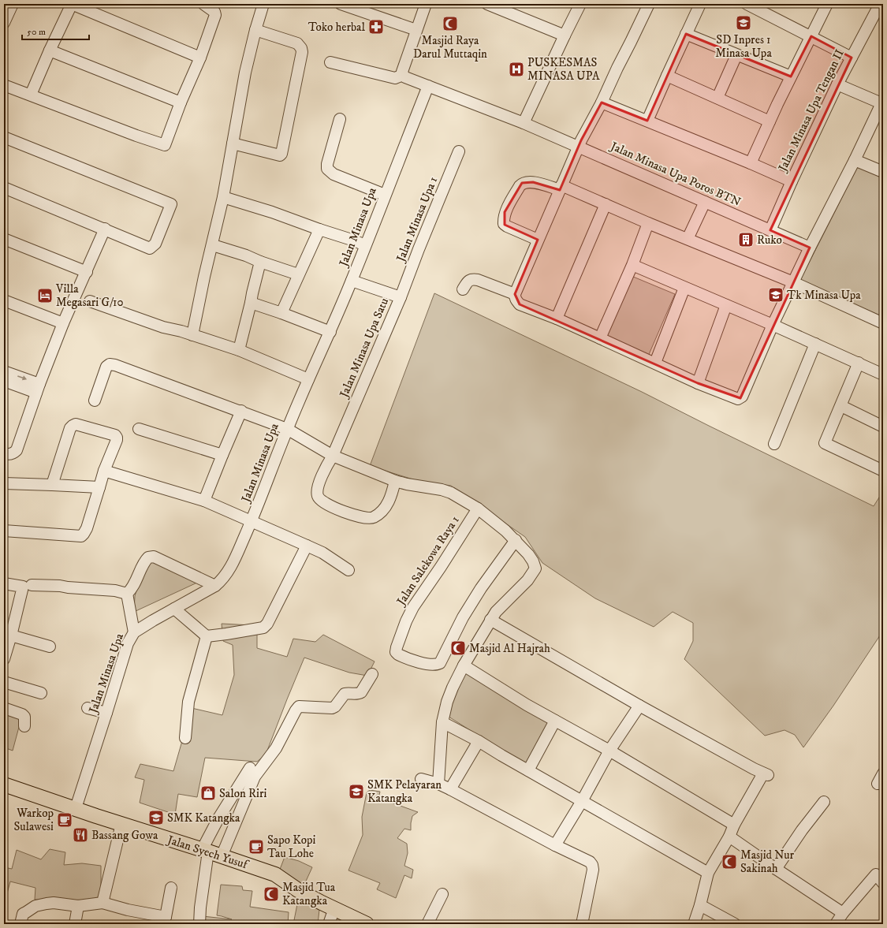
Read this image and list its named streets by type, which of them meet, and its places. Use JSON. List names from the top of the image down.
{
  "streets": {
    "main road": ["Jalan Syech Yusuf"],
    "street": [
      "Jalan Minasa Upa Tengan II",
      "Jalan Minasa Upa Poros BTN",
      "Jalan Minasa Upa 1",
      "Jalan Minasa Upa",
      "Jalan Minasa Upa Satu",
      "Jalan Salekowa Raya 1"
    ]
  },
  "crossings": [
    ["Jalan Minasa Upa Tengan II", "Jalan Minasa Upa Poros BTN"],
    ["Jalan Minasa Upa Poros BTN", "Jalan Minasa Upa"],
    ["Jalan Minasa Upa 1", "Jalan Minasa Upa Satu"],
    ["Jalan Minasa Upa", "Jalan Minasa Upa Satu"],
    ["Jalan Minasa Upa", "Jalan Syech Yusuf"]
  ],
  "places": {
    "school or university": [
      "SD Inpres 1 Minasa Upa",
      "Tk Minasa Upa",
      "SMK Pelayaran Katangka",
      "SMK Katangka"
    ],
    "mosque": [
      "Masjid Raya Darul Muttaqin",
      "Masjid Al Hajrah",
      "Masjid Nur Sakinah",
      "Masjid Tua Katangka"
    ],
    "pharmacy": ["Toko herbal"],
    "hospital": ["PUSKESMAS MINASA UPA"],
    "building": ["Ruko"],
    "hotel": ["Villa Megasari G/10"],
    "shop": ["Salon Riri"],
    "cafe": ["Warkop Sulawesi", "Sapo Kopi Tau Lohe"],
    "restaurant": ["Bassang Gowa"]
  },
  "scale_bar": "50 m"
}
